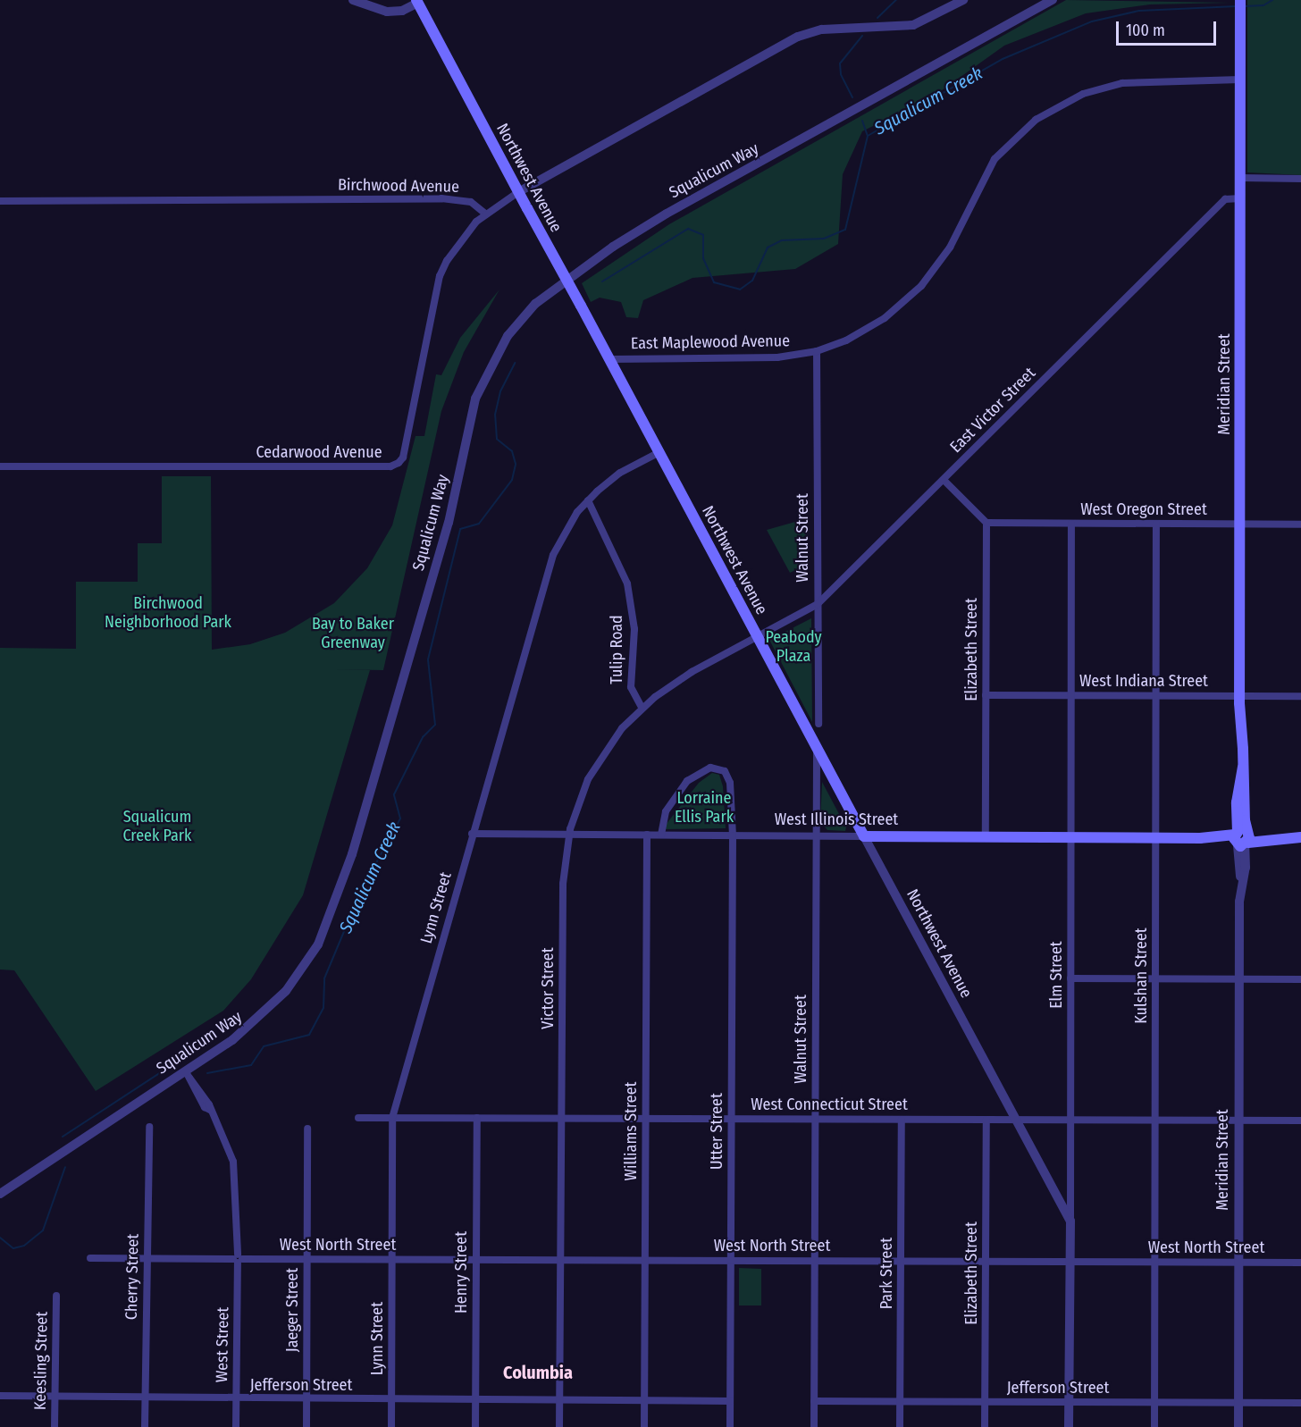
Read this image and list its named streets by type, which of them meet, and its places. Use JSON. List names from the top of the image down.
{
  "streets": {
    "main road": ["Northwest Avenue", "Meridian Street", "West Illinois Street"],
    "street": [
      "Squalicum Way",
      "Birchwood Avenue",
      "East Maplewood Avenue",
      "East Victor Street",
      "Cedarwood Avenue",
      "West Oregon Street",
      "Walnut Street",
      "Tulip Road",
      "Elizabeth Street",
      "West Indiana Street",
      "Lynn Street",
      "Elm Street",
      "Kulshan Street",
      "Victor Street",
      "West Connecticut Street",
      "Williams Street",
      "Utter Street",
      "West North Street",
      "Henry Street",
      "Park Street",
      "Cherry Street",
      "Jaeger Street",
      "West Street",
      "Keesling Street",
      "Jefferson Street"
    ]
  },
  "crossings": [
    ["Squalicum Way", "West Street"],
    ["Northwest Avenue", "East Maplewood Avenue"],
    ["Northwest Avenue", "East Victor Street"],
    ["Northwest Avenue", "Walnut Street"],
    ["Northwest Avenue", "West Illinois Street"],
    ["Northwest Avenue", "Lynn Street"],
    ["Northwest Avenue", "Elm Street"],
    ["Northwest Avenue", "Victor Street"],
    ["Northwest Avenue", "West Connecticut Street"],
    ["Birchwood Avenue", "Cedarwood Avenue"],
    ["East Maplewood Avenue", "Meridian Street"],
    ["East Maplewood Avenue", "Walnut Street"],
    ["Meridian Street", "East Victor Street"],
    ["Meridian Street", "West Oregon Street"],
    ["Meridian Street", "West Indiana Street"],
    ["Meridian Street", "West Illinois Street"],
    ["Meridian Street", "West Connecticut Street"],
    ["Meridian Street", "West North Street"],
    ["Meridian Street", "Jefferson Street"],
    ["East Victor Street", "Walnut Street"],
    ["East Victor Street", "Victor Street"],
    ["West Oregon Street", "Elizabeth Street"],
    ["West Oregon Street", "Elm Street"],
    ["West Oregon Street", "Kulshan Street"],
    ["Walnut Street", "West Illinois Street"],
    ["Walnut Street", "West Connecticut Street"],
    ["Walnut Street", "West North Street"],
    ["Walnut Street", "Jefferson Street"],
    ["Tulip Road", "Lynn Street"],
    ["Tulip Road", "Victor Street"],
    ["Elizabeth Street", "West Indiana Street"],
    ["Elizabeth Street", "West Illinois Street"],
    ["Elizabeth Street", "West Connecticut Street"],
    ["Elizabeth Street", "West North Street"],
    ["Elizabeth Street", "Jefferson Street"],
    ["West Indiana Street", "Elm Street"],
    ["West Indiana Street", "Kulshan Street"],
    ["West Illinois Street", "Lynn Street"],
    ["West Illinois Street", "Elm Street"],
    ["West Illinois Street", "Kulshan Street"],
    ["West Illinois Street", "Victor Street"],
    ["West Illinois Street", "Williams Street"],
    ["West Illinois Street", "Utter Street"],
    ["Lynn Street", "West Connecticut Street"],
    ["Lynn Street", "West North Street"],
    ["Lynn Street", "Jefferson Street"],
    ["Elm Street", "West Connecticut Street"],
    ["Elm Street", "West North Street"],
    ["Elm Street", "Jefferson Street"],
    ["Kulshan Street", "West Connecticut Street"],
    ["Kulshan Street", "West North Street"],
    ["Kulshan Street", "Jefferson Street"],
    ["Victor Street", "West Connecticut Street"],
    ["Victor Street", "West North Street"],
    ["Victor Street", "Jefferson Street"],
    ["West Connecticut Street", "Williams Street"],
    ["West Connecticut Street", "Utter Street"],
    ["West Connecticut Street", "Henry Street"],
    ["West Connecticut Street", "Park Street"],
    ["Williams Street", "West North Street"],
    ["Williams Street", "Jefferson Street"],
    ["Utter Street", "West North Street"],
    ["Utter Street", "Jefferson Street"],
    ["West North Street", "Henry Street"],
    ["West North Street", "Park Street"],
    ["West North Street", "Cherry Street"],
    ["West North Street", "Jaeger Street"],
    ["West North Street", "West Street"],
    ["Henry Street", "Jefferson Street"],
    ["Park Street", "Jefferson Street"],
    ["Cherry Street", "Jefferson Street"],
    ["Jaeger Street", "Jefferson Street"],
    ["West Street", "Jefferson Street"],
    ["Keesling Street", "Jefferson Street"]
  ],
  "districts": ["Columbia"],
  "water": ["Squalicum Creek"],
  "parks": [
    "Birchwood Neighborhood Park",
    "Bay to Baker Greenway",
    "Peabody Plaza",
    "Lorraine Ellis Park",
    "Squalicum Creek Park"
  ],
  "scale_bar": "100 m"
}
